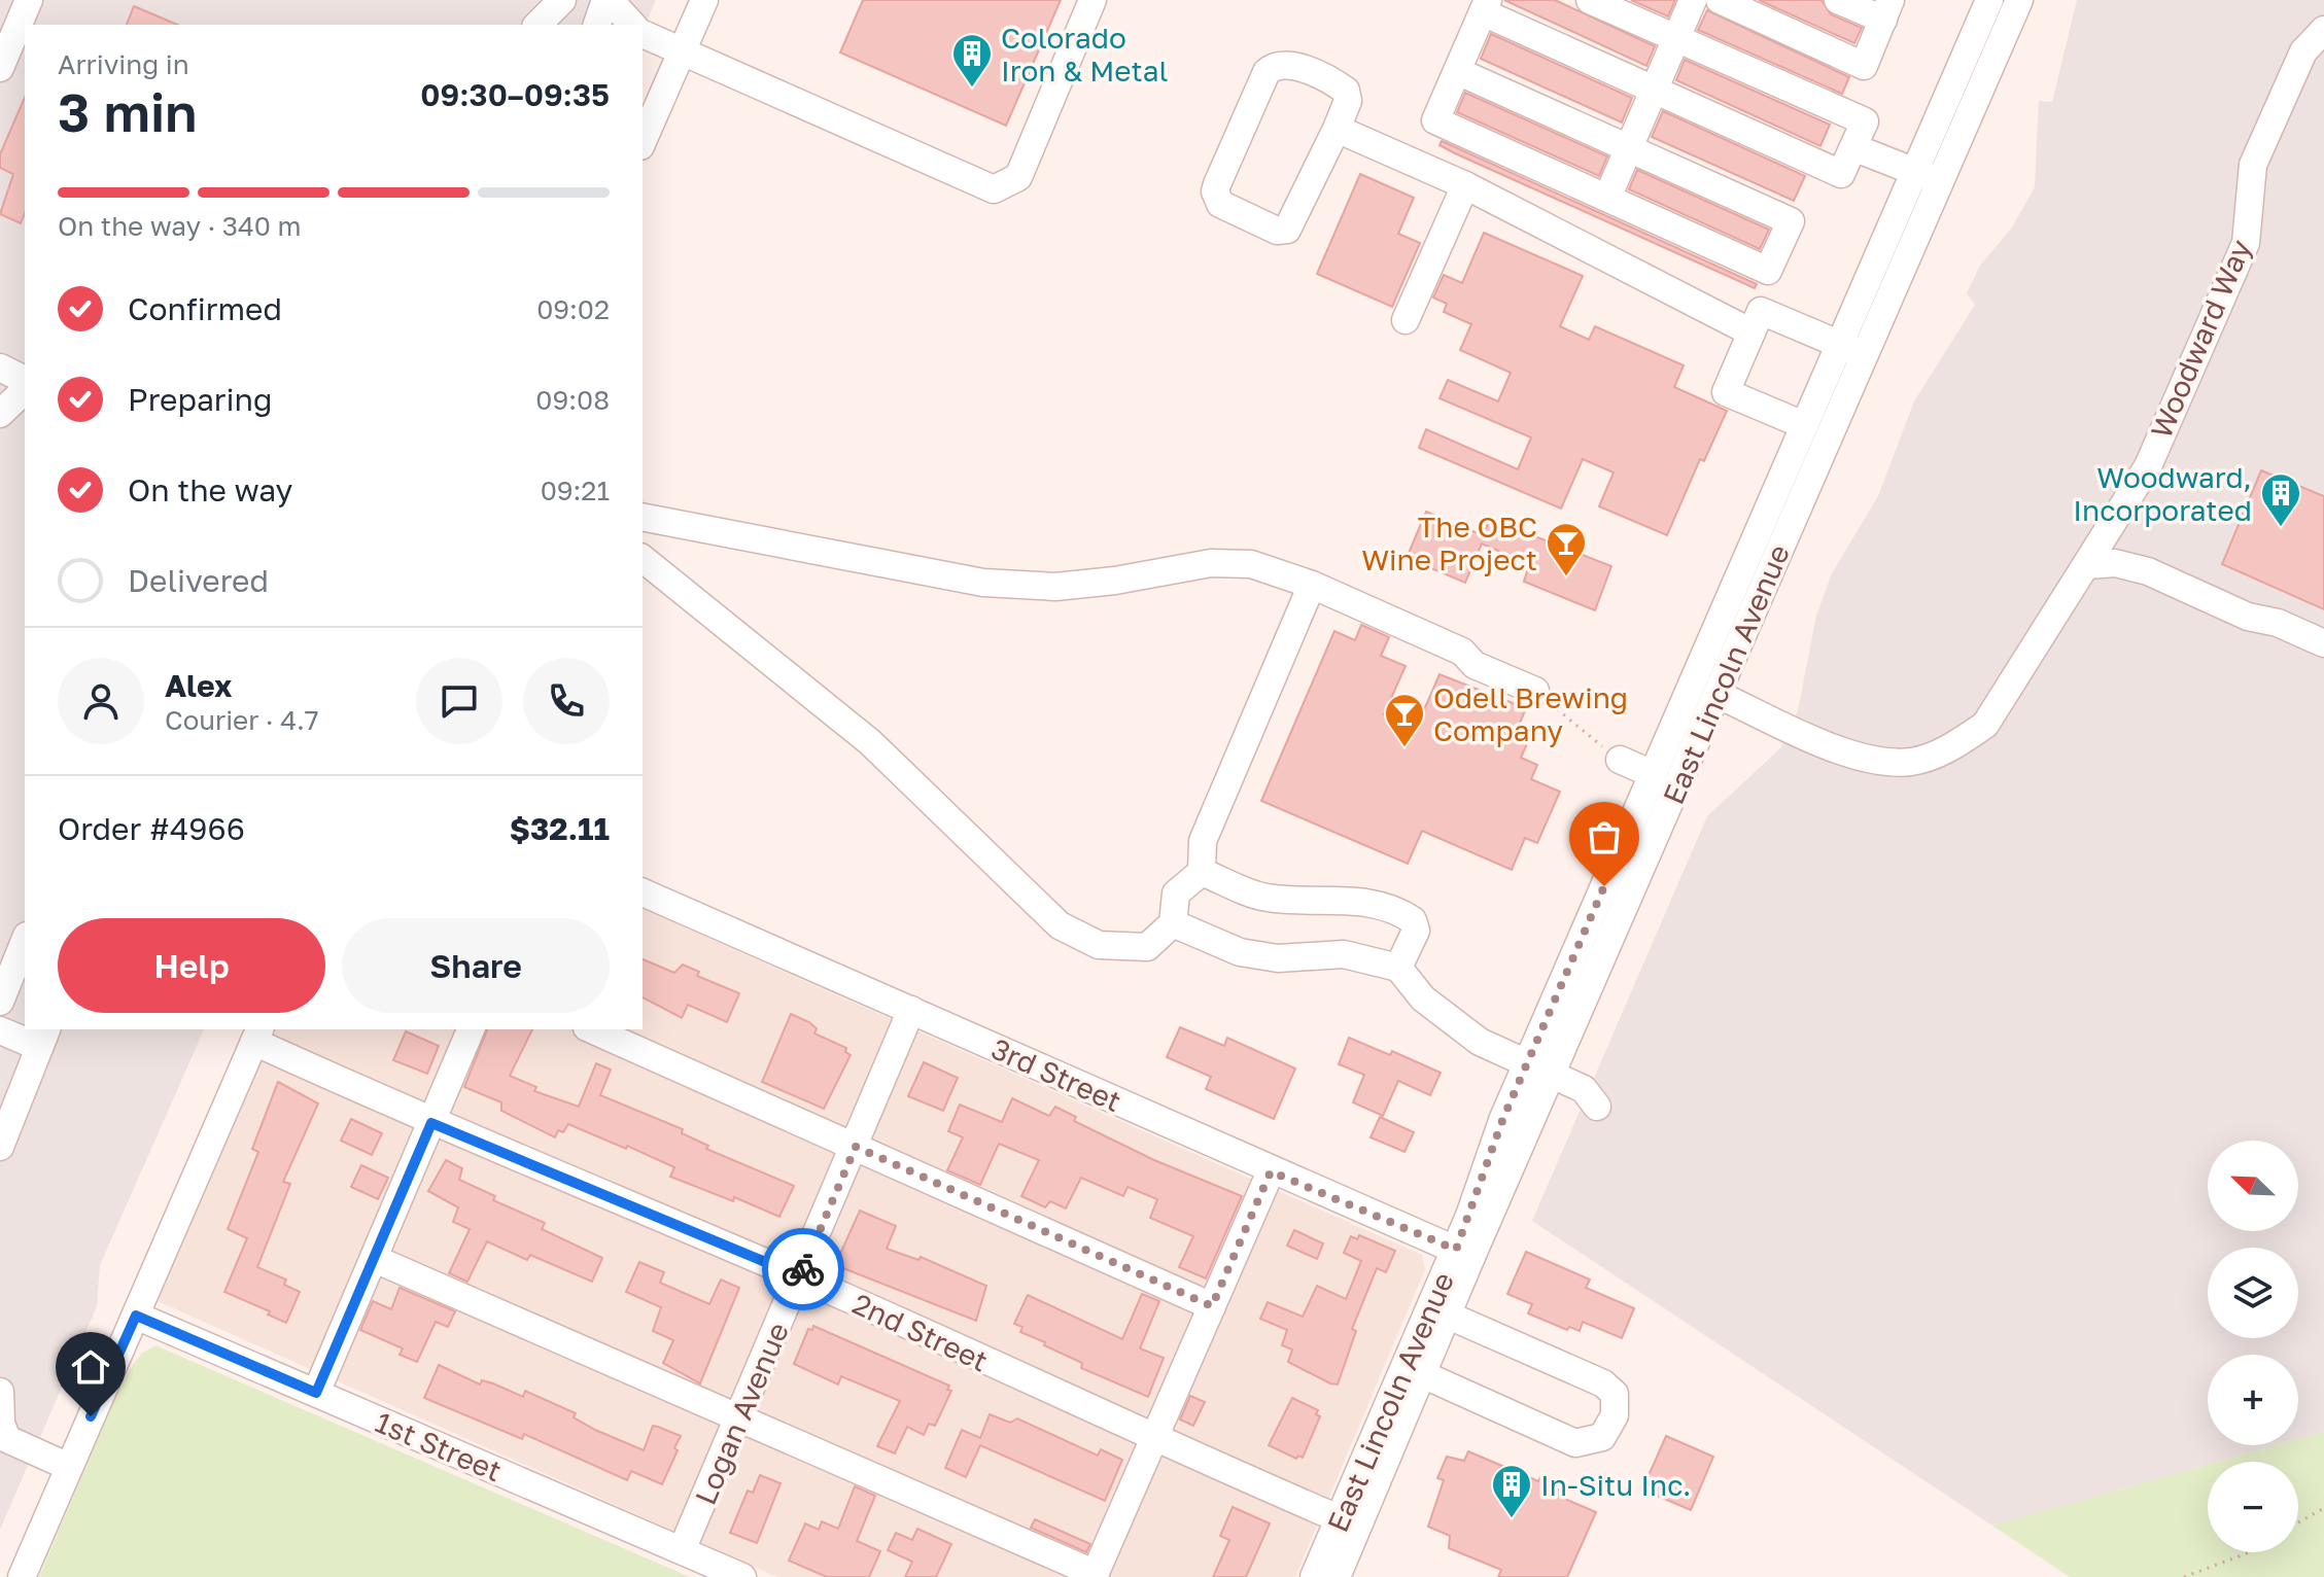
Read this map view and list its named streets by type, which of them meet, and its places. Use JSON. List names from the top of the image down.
{
  "streets": {
    "street": [
      "Woodward Way",
      "East Lincoln Avenue",
      "3rd Street",
      "2nd Street",
      "Logan Avenue",
      "1st Street"
    ]
  },
  "crossings": [
    ["Woodward Way", "East Lincoln Avenue"],
    ["East Lincoln Avenue", "3rd Street"],
    ["East Lincoln Avenue", "2nd Street"],
    ["3rd Street", "Logan Avenue"],
    ["2nd Street", "Logan Avenue"],
    ["Logan Avenue", "1st Street"]
  ],
  "places": {
    "building": ["Colorado Iron & Metal", "Woodward, Incorporated", "In-Situ Inc."],
    "bar": ["The OBC Wine Project", "Odell Brewing Company"]
  },
  "north": "top left",
  "page": {
    "heading": ["3 min", "Arriving in", "09:30–09:35"],
    "panel": [
      "Alex",
      "Courier · 4.7",
      "Order #4966",
      "$32.11"
    ],
    "bar": "On the way · 340 m",
    "list": [
      ["Confirmed", "09:02"],
      ["Preparing", "09:08"],
      ["On the way", "09:21"],
      "Delivered"
    ],
    "buttons": ["Help", "Share"],
    "map_buttons": ["+", "−"]
  }
}
